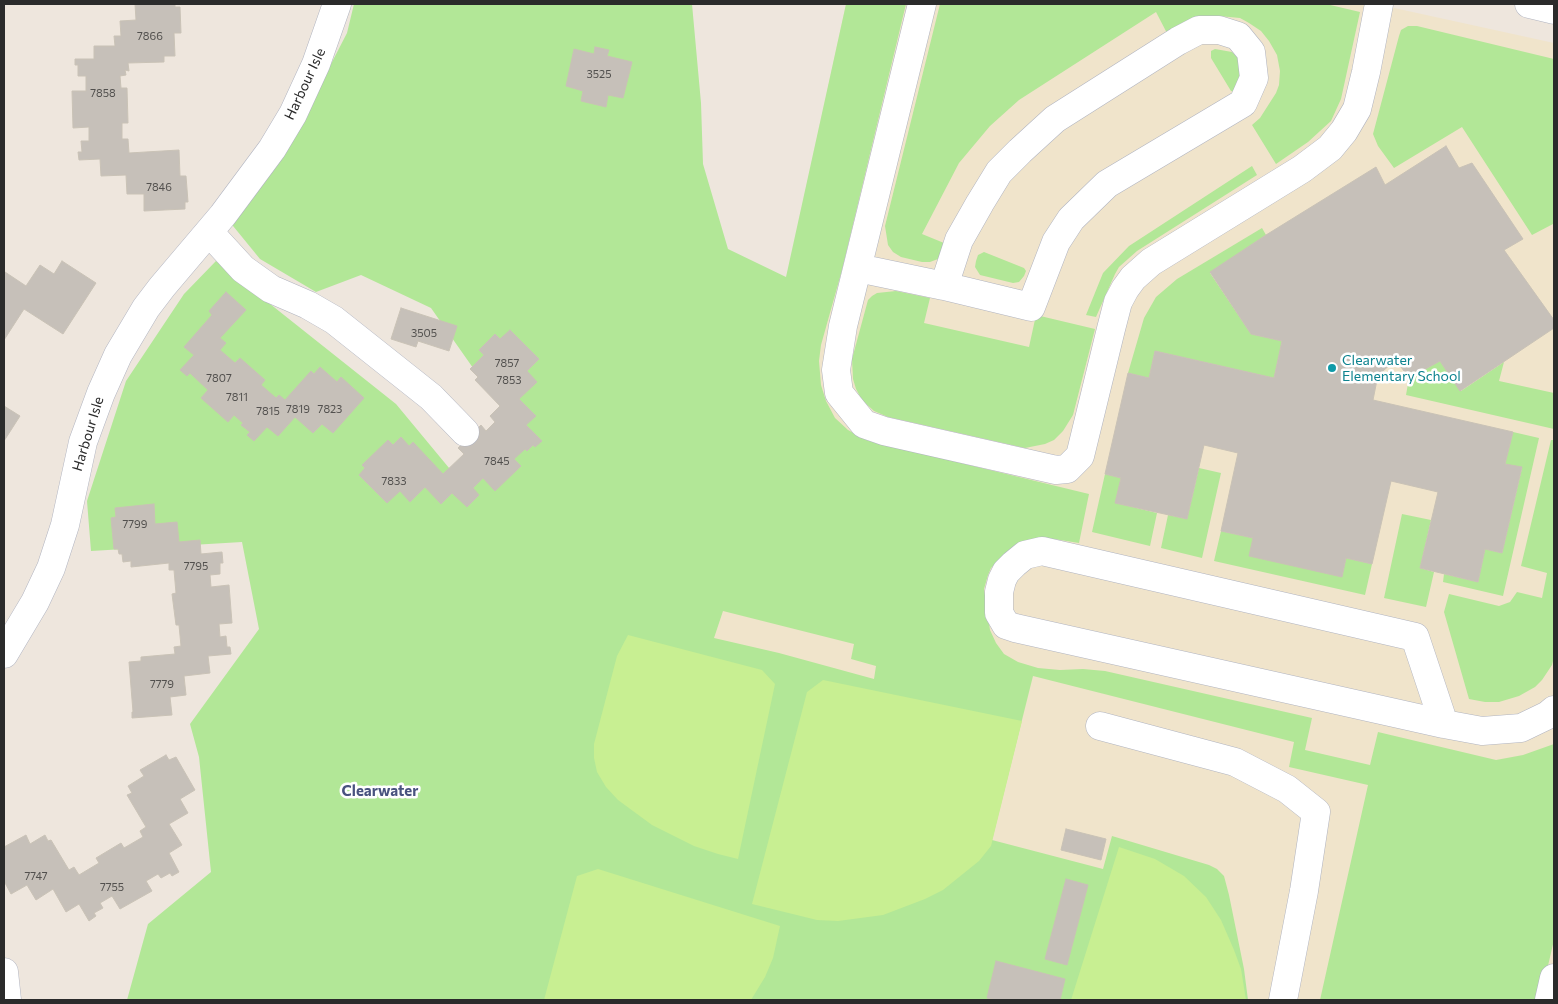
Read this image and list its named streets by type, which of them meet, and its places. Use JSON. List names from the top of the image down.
{
  "streets": {
    "street": ["Harbour Isle"]
  },
  "districts": ["Clearwater"],
  "places": ["Clearwater Elementary School"],
  "house_numbers": [
    "7866",
    "3525",
    "7858",
    "7846",
    "3505",
    "7857",
    "7807",
    "7853",
    "7811",
    "7819",
    "7823",
    "7815",
    "7845",
    "7833",
    "7799",
    "7795",
    "7779",
    "7747",
    "7755"
  ]
}
